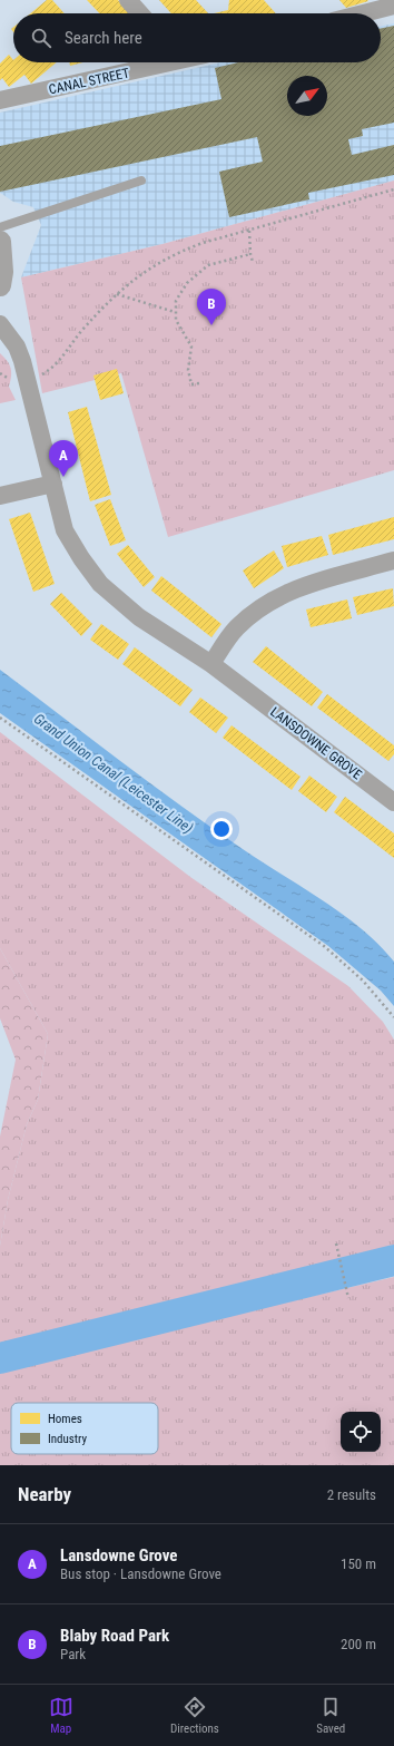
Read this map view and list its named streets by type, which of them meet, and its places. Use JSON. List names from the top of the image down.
{
  "streets": {
    "street": ["CANAL STREET", "LANSDOWNE GROVE"]
  },
  "water": ["Grand Union Canal (Leicester Line)"],
  "legend": ["Homes", "Industry"],
  "north": "top right",
  "page": {
    "search": "Search here",
    "pins": ["B", "A"],
    "heading": ["Nearby", "2 results"],
    "list": [
      {
        "mark": "A",
        "name": "Lansdowne Grove",
        "note": "Bus stop · Lansdowne Grove",
        "value": "150 m"
      },
      {
        "mark": "B",
        "name": "Blaby Road Park",
        "note": "Park",
        "value": "200 m"
      }
    ],
    "nav": ["Map", "Directions", "Saved"]
  }
}
